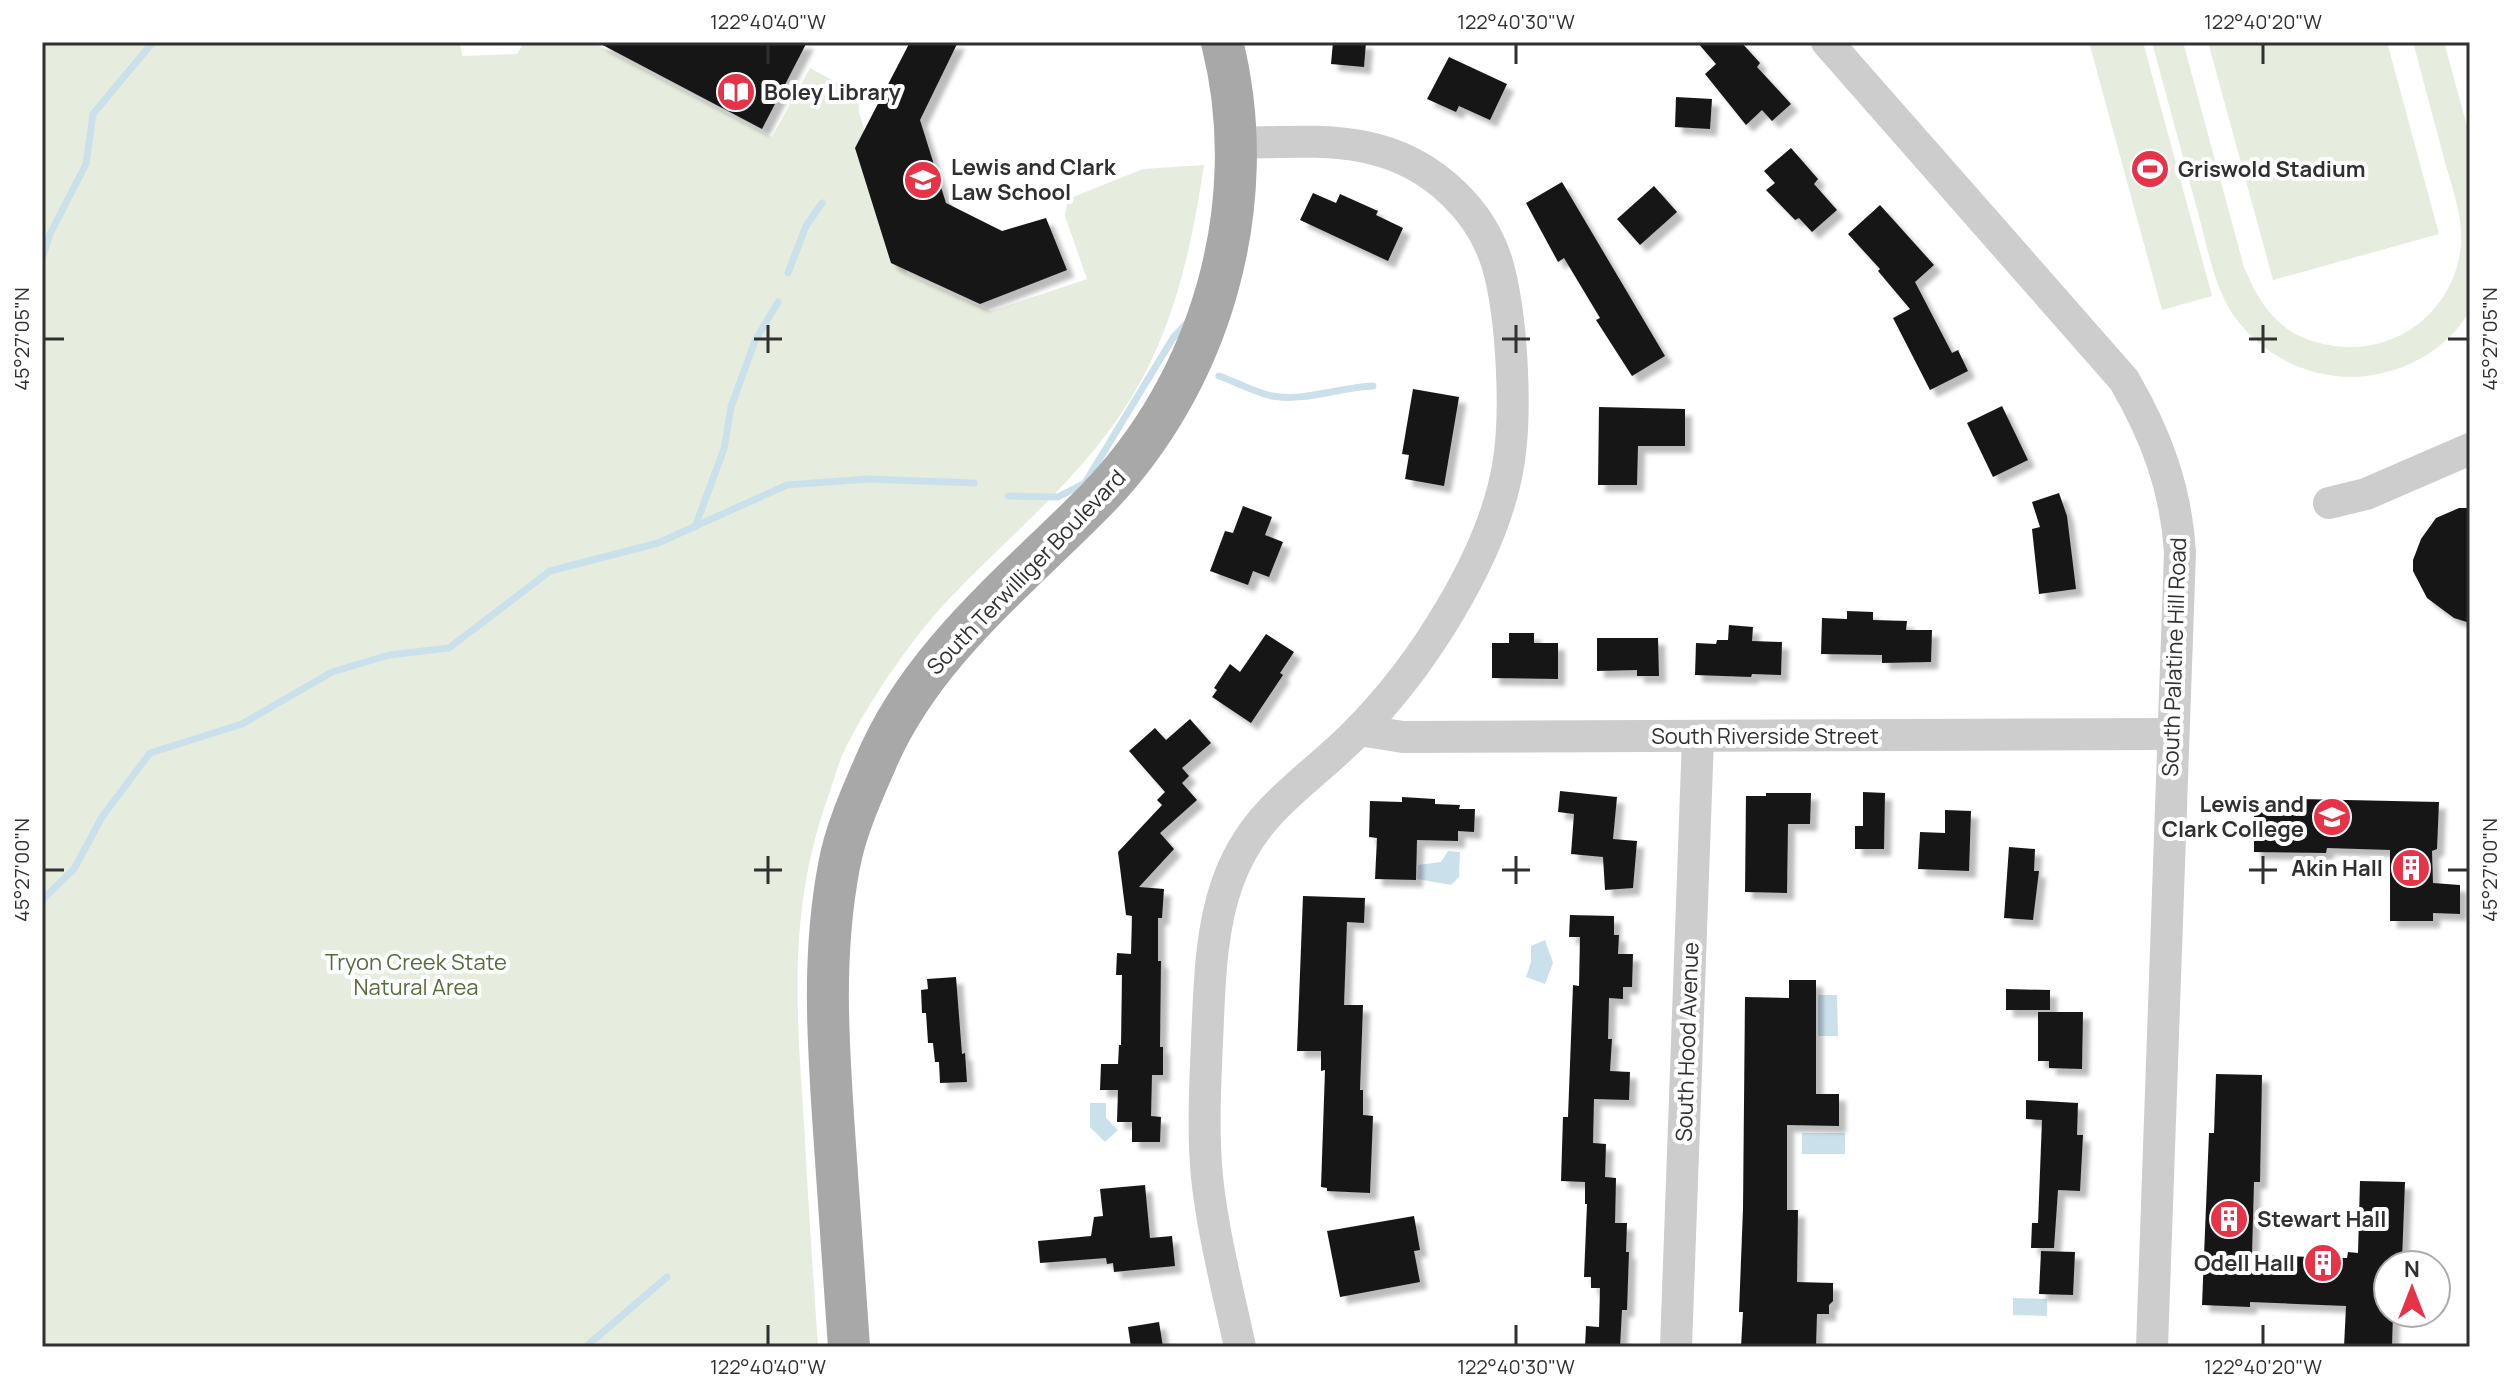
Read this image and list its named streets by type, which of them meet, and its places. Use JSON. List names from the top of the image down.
{
  "streets": {
    "main road": ["South Terwilliger Boulevard"],
    "street": ["South Palatine Hill Road", "South Riverside Street", "South Hood Avenue"]
  },
  "crossings": [
    ["South Palatine Hill Road", "South Riverside Street"],
    ["South Riverside Street", "South Hood Avenue"]
  ],
  "parks": ["Tryon Creek State Natural Area"],
  "places": {
    "library": ["Boley Library"],
    "sports": ["Griswold Stadium"],
    "school or university": ["Lewis and Clark Law School", "Lewis and Clark College"],
    "building": ["Akin Hall", "Stewart Hall", "Odell Hall"]
  },
  "north": "top",
  "coordinates": [
    "122°40'40\"W",
    "122°40'30\"W",
    "122°40'20\"W",
    "45°27'05\"N",
    "45°27'00\"N"
  ]
}
